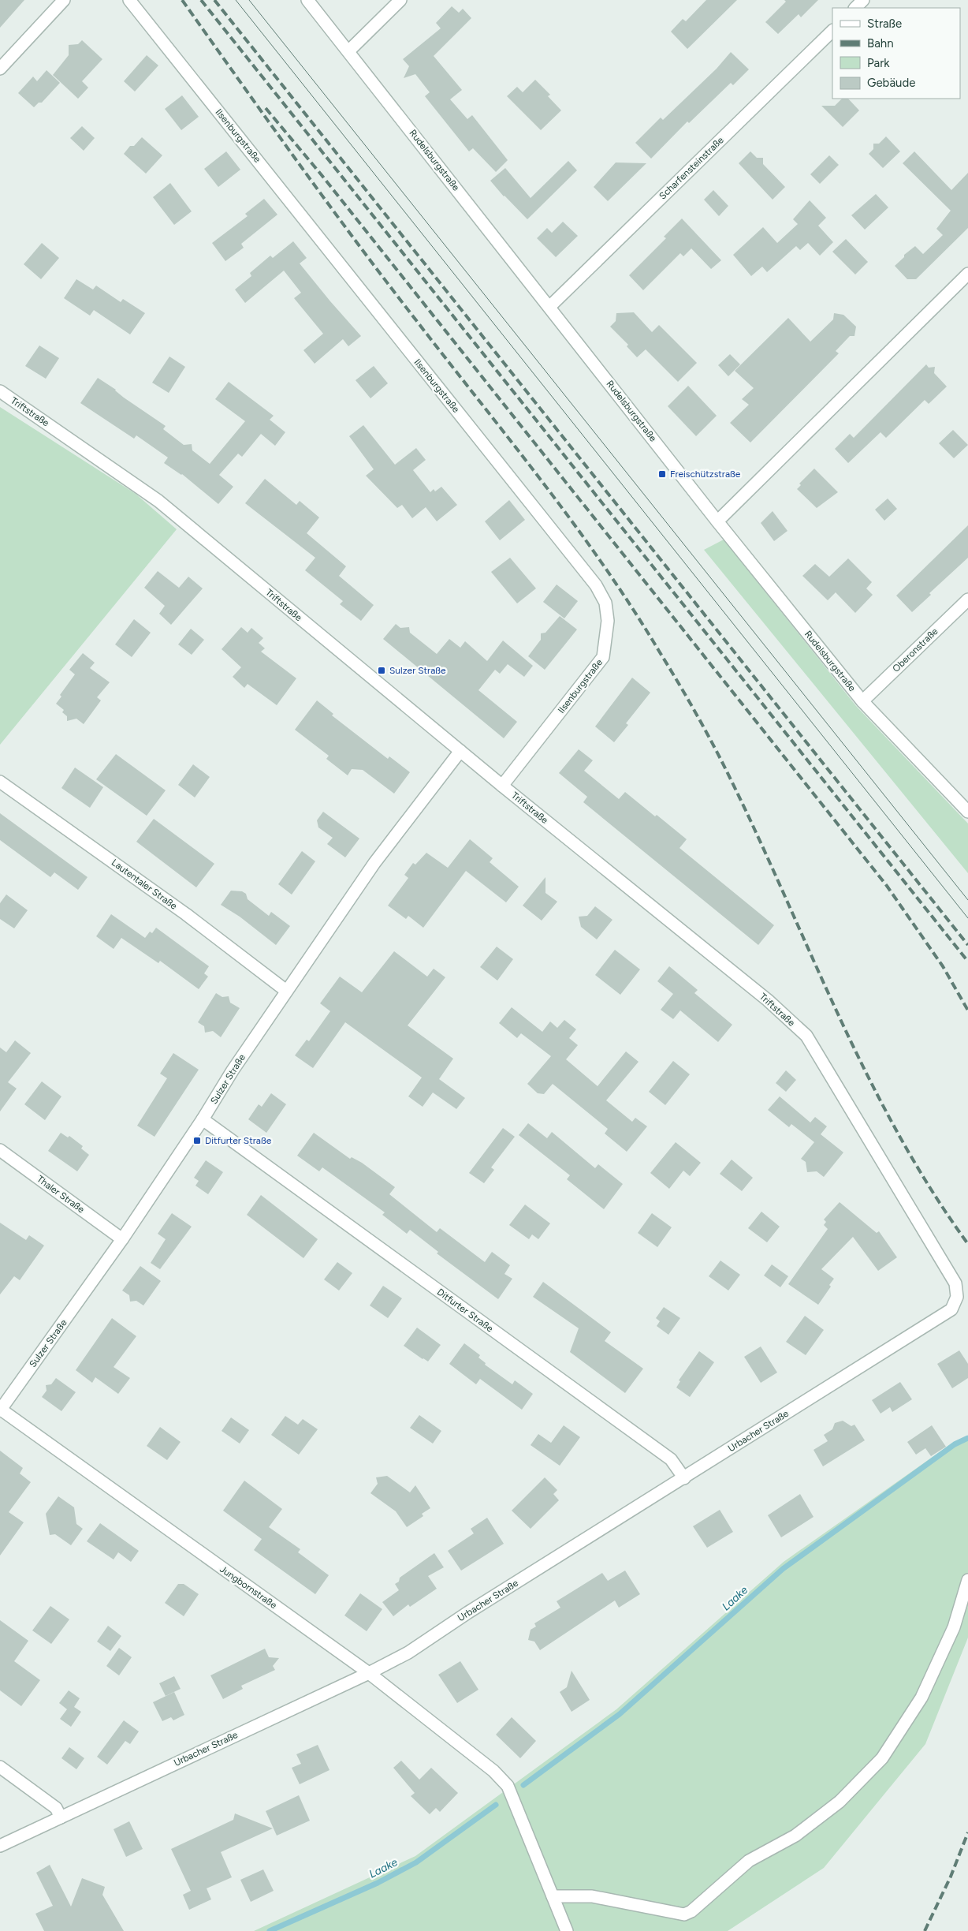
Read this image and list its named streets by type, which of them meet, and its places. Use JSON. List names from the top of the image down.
{
  "streets": {
    "street": [
      "Ilsenburgstraße",
      "Rudelsburgstraße",
      "Scharfensteinstraße",
      "Triftstraße",
      "Oberonstraße",
      "Lautentaler Straße",
      "Sulzer Straße",
      "Thaler Straße",
      "Ditfurter Straße",
      "Urbacher Straße",
      "Jungbornstraße"
    ]
  },
  "crossings": [
    ["Ilsenburgstraße", "Triftstraße"],
    ["Rudelsburgstraße", "Scharfensteinstraße"],
    ["Rudelsburgstraße", "Oberonstraße"],
    ["Triftstraße", "Sulzer Straße"],
    ["Triftstraße", "Urbacher Straße"],
    ["Lautentaler Straße", "Sulzer Straße"],
    ["Sulzer Straße", "Thaler Straße"],
    ["Sulzer Straße", "Ditfurter Straße"],
    ["Sulzer Straße", "Jungbornstraße"],
    ["Ditfurter Straße", "Urbacher Straße"],
    ["Urbacher Straße", "Jungbornstraße"]
  ],
  "water": ["Laake"],
  "places": {
    "transit": ["Freischützstraße", "Sulzer Straße", "Ditfurter Straße"]
  },
  "legend": [
    "Straße",
    "Bahn",
    "Park",
    "Gebäude"
  ]
}
